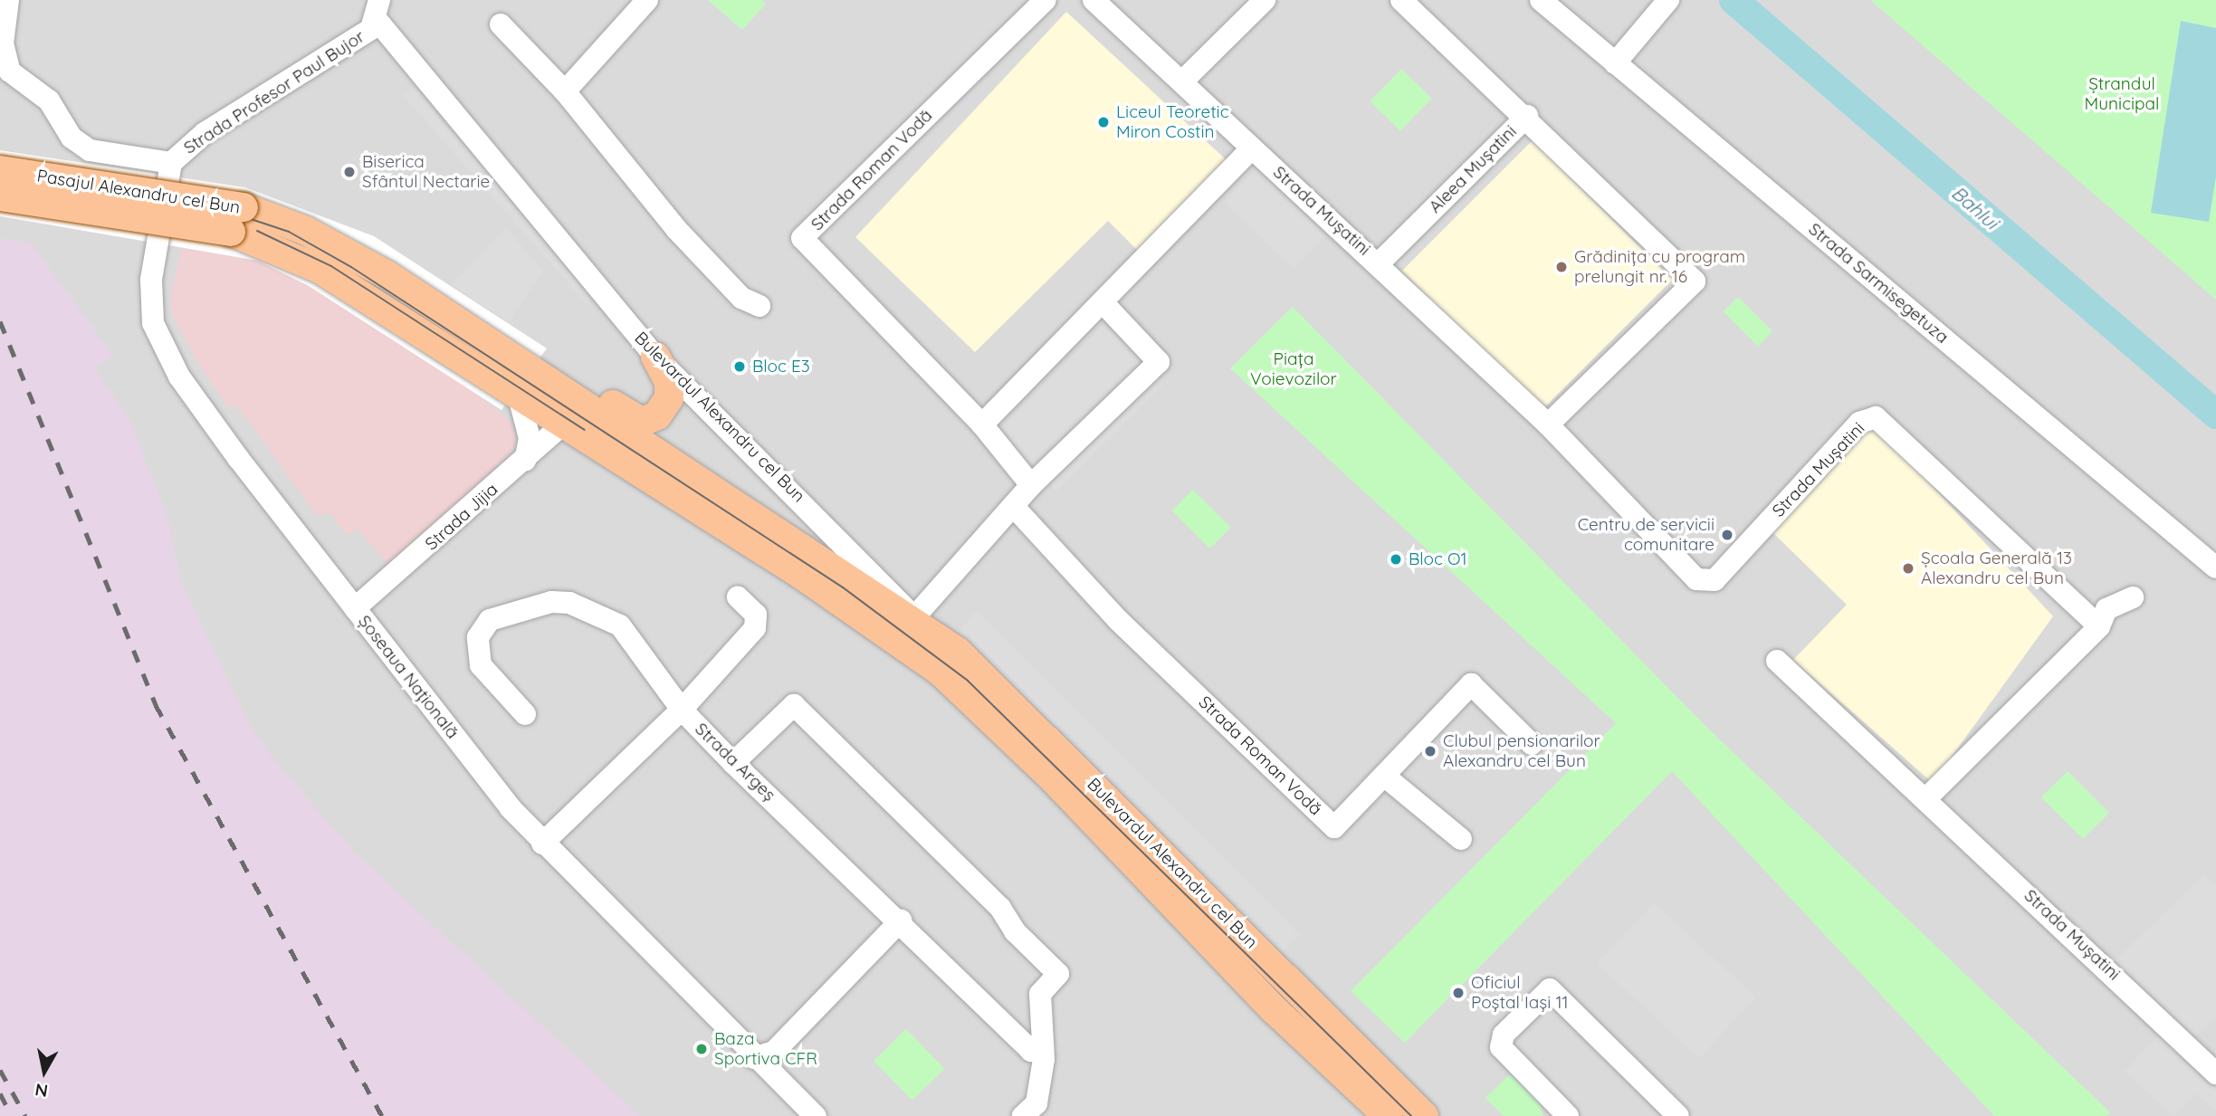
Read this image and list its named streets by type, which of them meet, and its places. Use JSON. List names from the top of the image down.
{
  "streets": {
    "main road": ["Pasajul Alexandru cel Bun", "Bulevardul Alexandru cel Bun"],
    "street": [
      "Strada Profesor Paul Bujor",
      "Aleea Mușatini",
      "Strada Roman Vodă",
      "Strada Mușatini",
      "Strada Sarmisegetuza",
      "Strada Jijia",
      "Șoseaua Națională",
      "Strada Argeș"
    ]
  },
  "crossings": [
    ["Strada Profesor Paul Bujor", "Bulevardul Alexandru cel Bun"],
    ["Strada Profesor Paul Bujor", "Șoseaua Națională"],
    ["Aleea Mușatini", "Strada Mușatini"],
    ["Pasajul Alexandru cel Bun", "Bulevardul Alexandru cel Bun"],
    ["Bulevardul Alexandru cel Bun", "Strada Jijia"],
    ["Strada Jijia", "Șoseaua Națională"],
    ["Șoseaua Națională", "Strada Argeș"]
  ],
  "water": ["Bahlui"],
  "parks": ["Ștrandul Municipal", "Piața Voievozilor"],
  "places": [
    "Liceul Teoretic Miron Costin",
    "Biserica Sfântul Nectarie",
    "Grădinița cu program prelungit nr. 16",
    "Bloc E3",
    "Centru de servicii comunitare",
    "Bloc O1",
    "Școala Generală 13 Alexandru cel Bun",
    "Clubul pensionarilor Alexandru cel Bun",
    "Oficiul Poștal Iași 11",
    "Baza Sportiva CFR"
  ],
  "north": "bottom"
}
